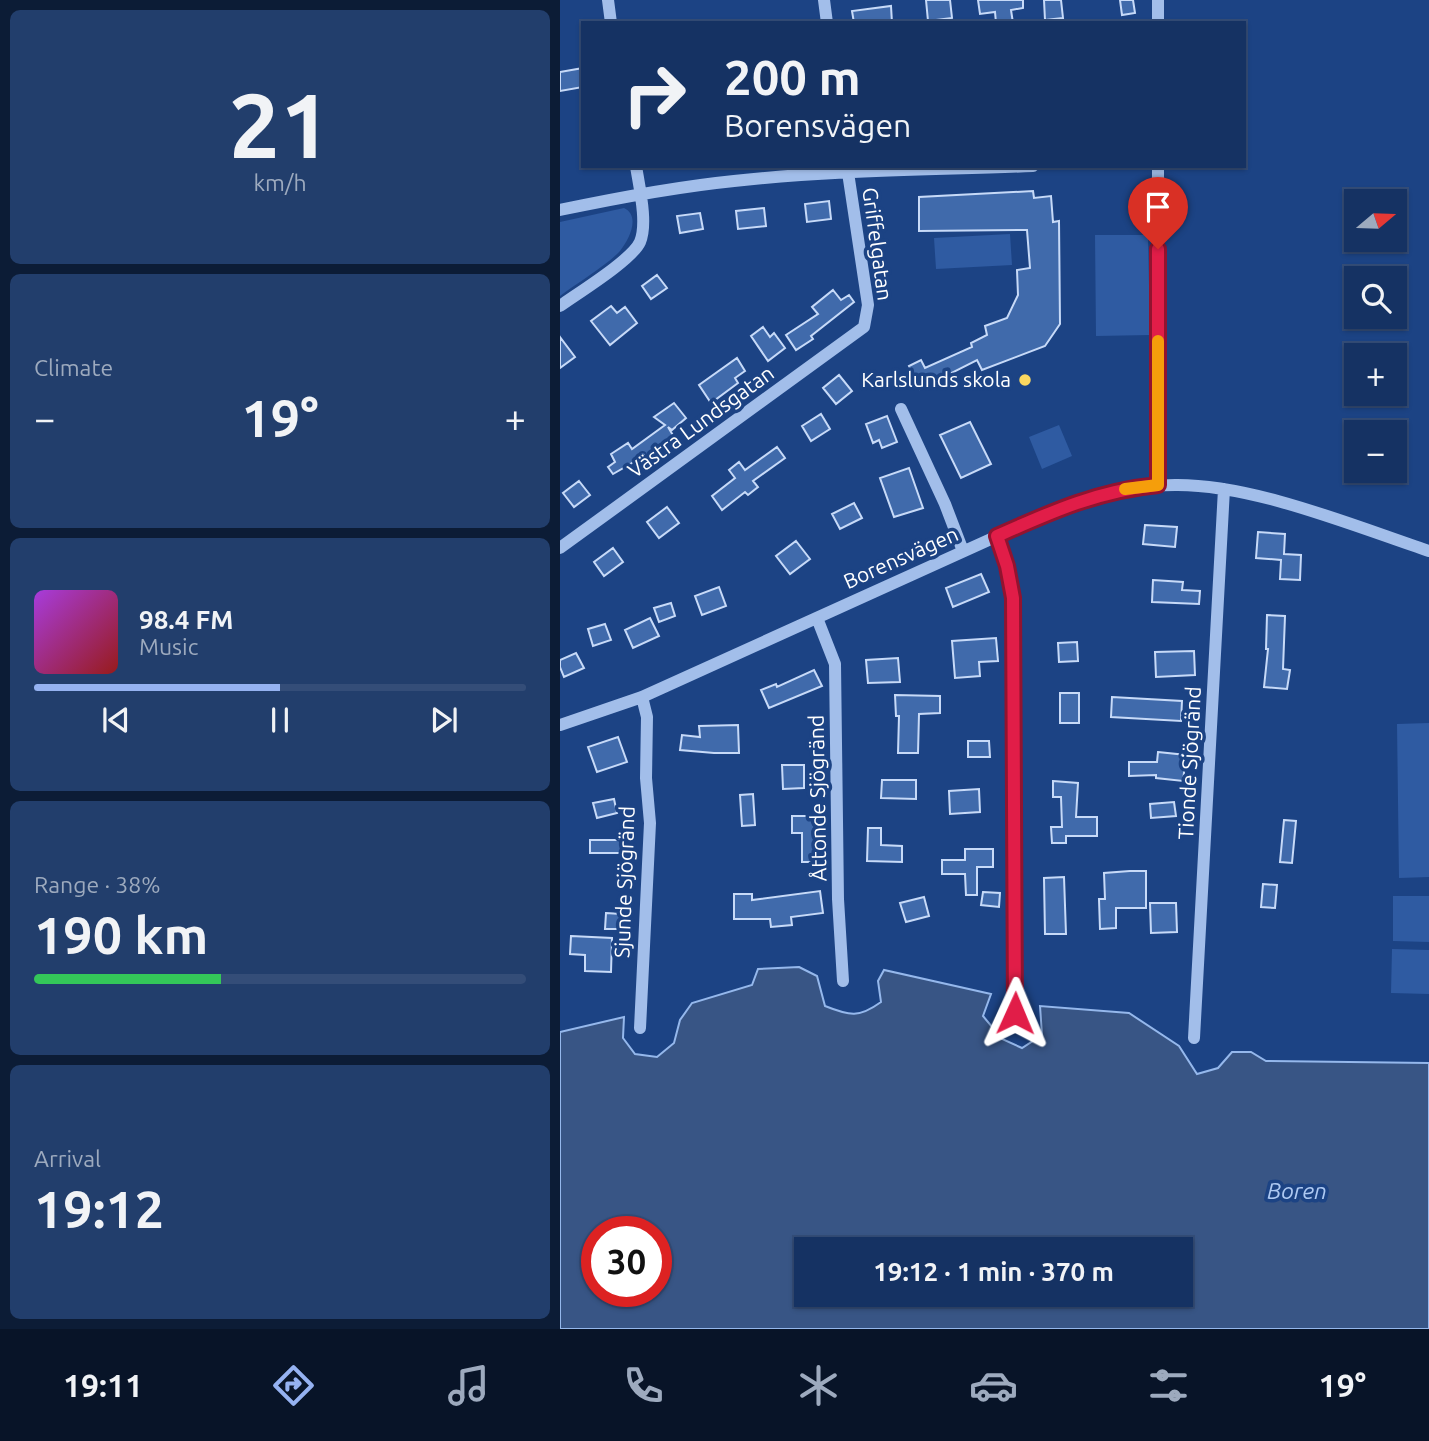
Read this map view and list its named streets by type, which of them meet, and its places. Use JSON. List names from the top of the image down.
{
  "streets": {
    "street": [
      "Griffelgatan",
      "Västra Lundsgatan",
      "Borensvägen",
      "Tionde Sjögränd",
      "Åttonde Sjögränd",
      "Sjunde Sjögränd"
    ]
  },
  "crossings": [
    ["Griffelgatan", "Västra Lundsgatan"],
    ["Borensvägen", "Tionde Sjögränd"],
    ["Borensvägen", "Åttonde Sjögränd"],
    ["Borensvägen", "Sjunde Sjögränd"]
  ],
  "water": ["Boren"],
  "places": ["Karlslunds skola"],
  "north": "right",
  "page": {
    "tile": [
      ["21", "km/h"],
      "Climate",
      ["Range · 38%", "190 km"],
      ["Arrival", "19:12"]
    ],
    "turn": ["200 m", "Borensvägen"],
    "map_buttons": ["+", "−"],
    "heat": ["−", "19°", "+"],
    "song": ["98.4 FM", "Music"],
    "limit": "30",
    "trip": "19:12 · 1 min · 370 m",
    "tabs": ["19:11", "19°"]
  }
}
